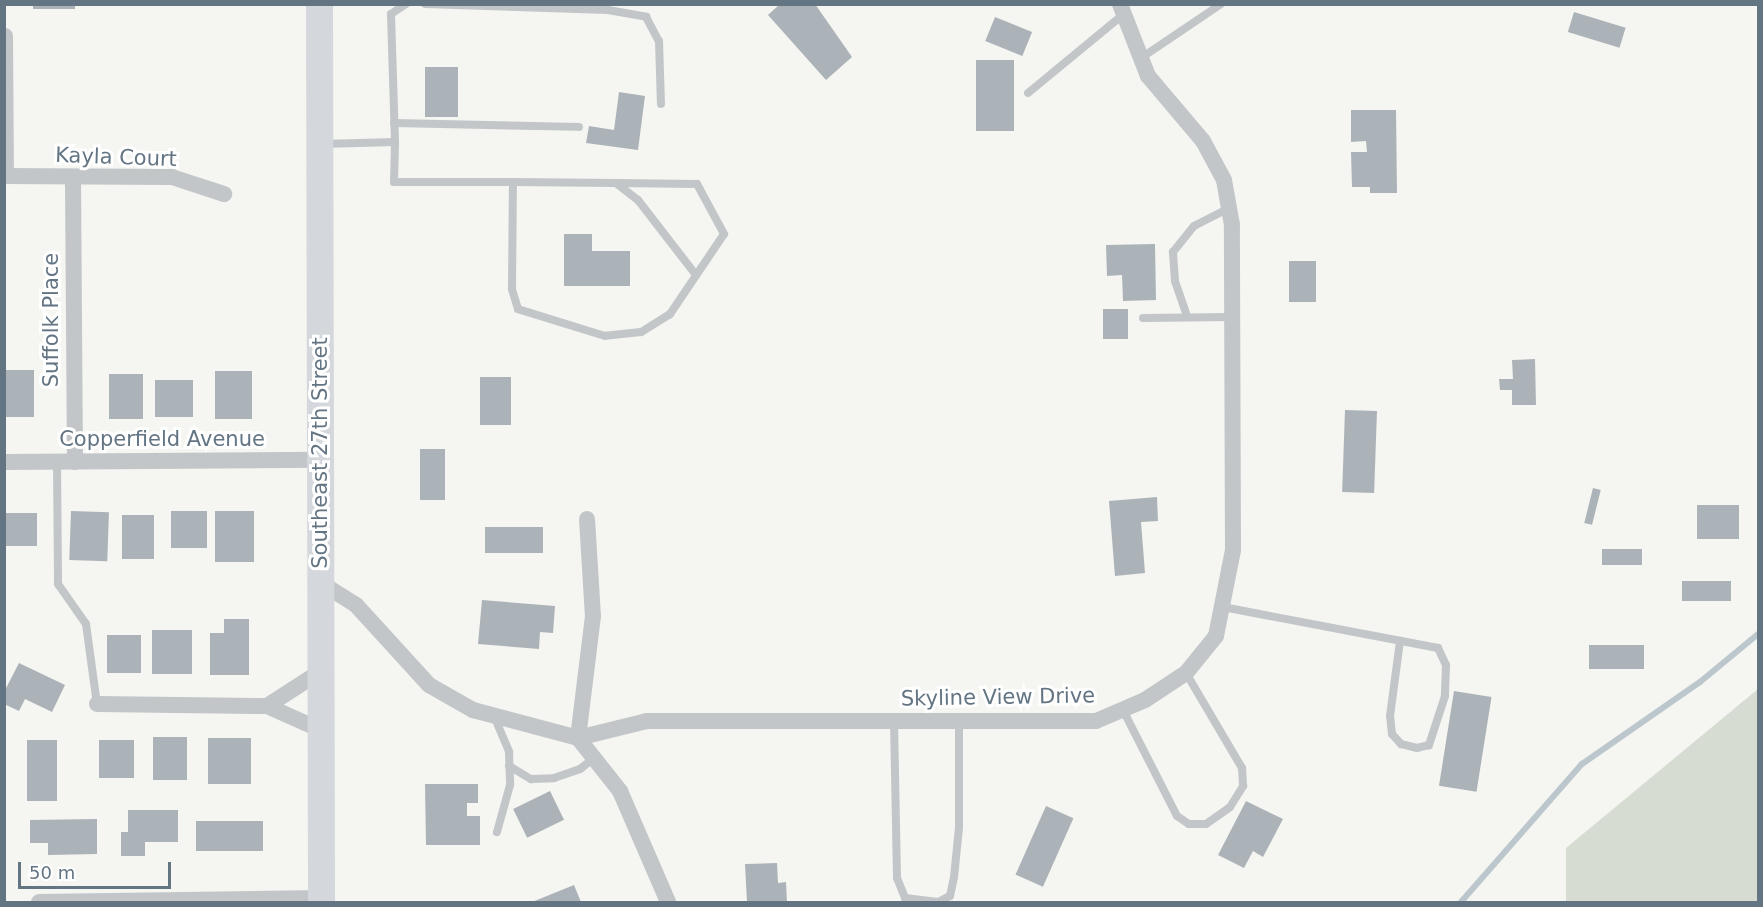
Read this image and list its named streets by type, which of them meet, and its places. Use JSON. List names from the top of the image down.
{
  "streets": {
    "main road": ["Southeast 27th Street"],
    "street": [
      "Kayla Court",
      "Suffolk Place",
      "Copperfield Avenue",
      "Skyline View Drive"
    ]
  },
  "crossings": [
    ["Kayla Court", "Suffolk Place"],
    ["Suffolk Place", "Copperfield Avenue"],
    ["Copperfield Avenue", "Southeast 27th Street"],
    ["Southeast 27th Street", "Skyline View Drive"]
  ],
  "scale_bar": "50 m"
}
